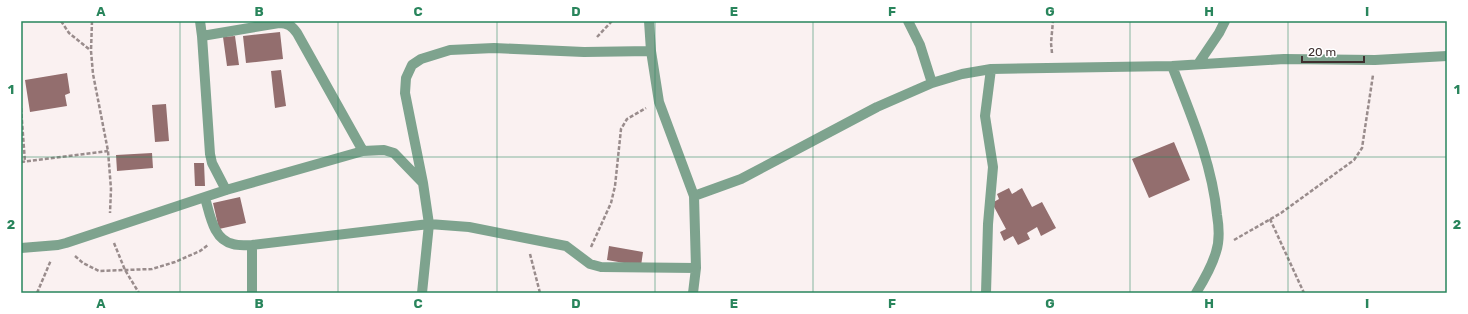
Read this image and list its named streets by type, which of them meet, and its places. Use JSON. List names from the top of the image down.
{
  "scale_bar": "20 m",
  "grid": {
    "columns": [
      "A",
      "B",
      "C",
      "D",
      "E",
      "F",
      "G",
      "H",
      "I"
    ],
    "rows": ["1", "2"]
  }
}
